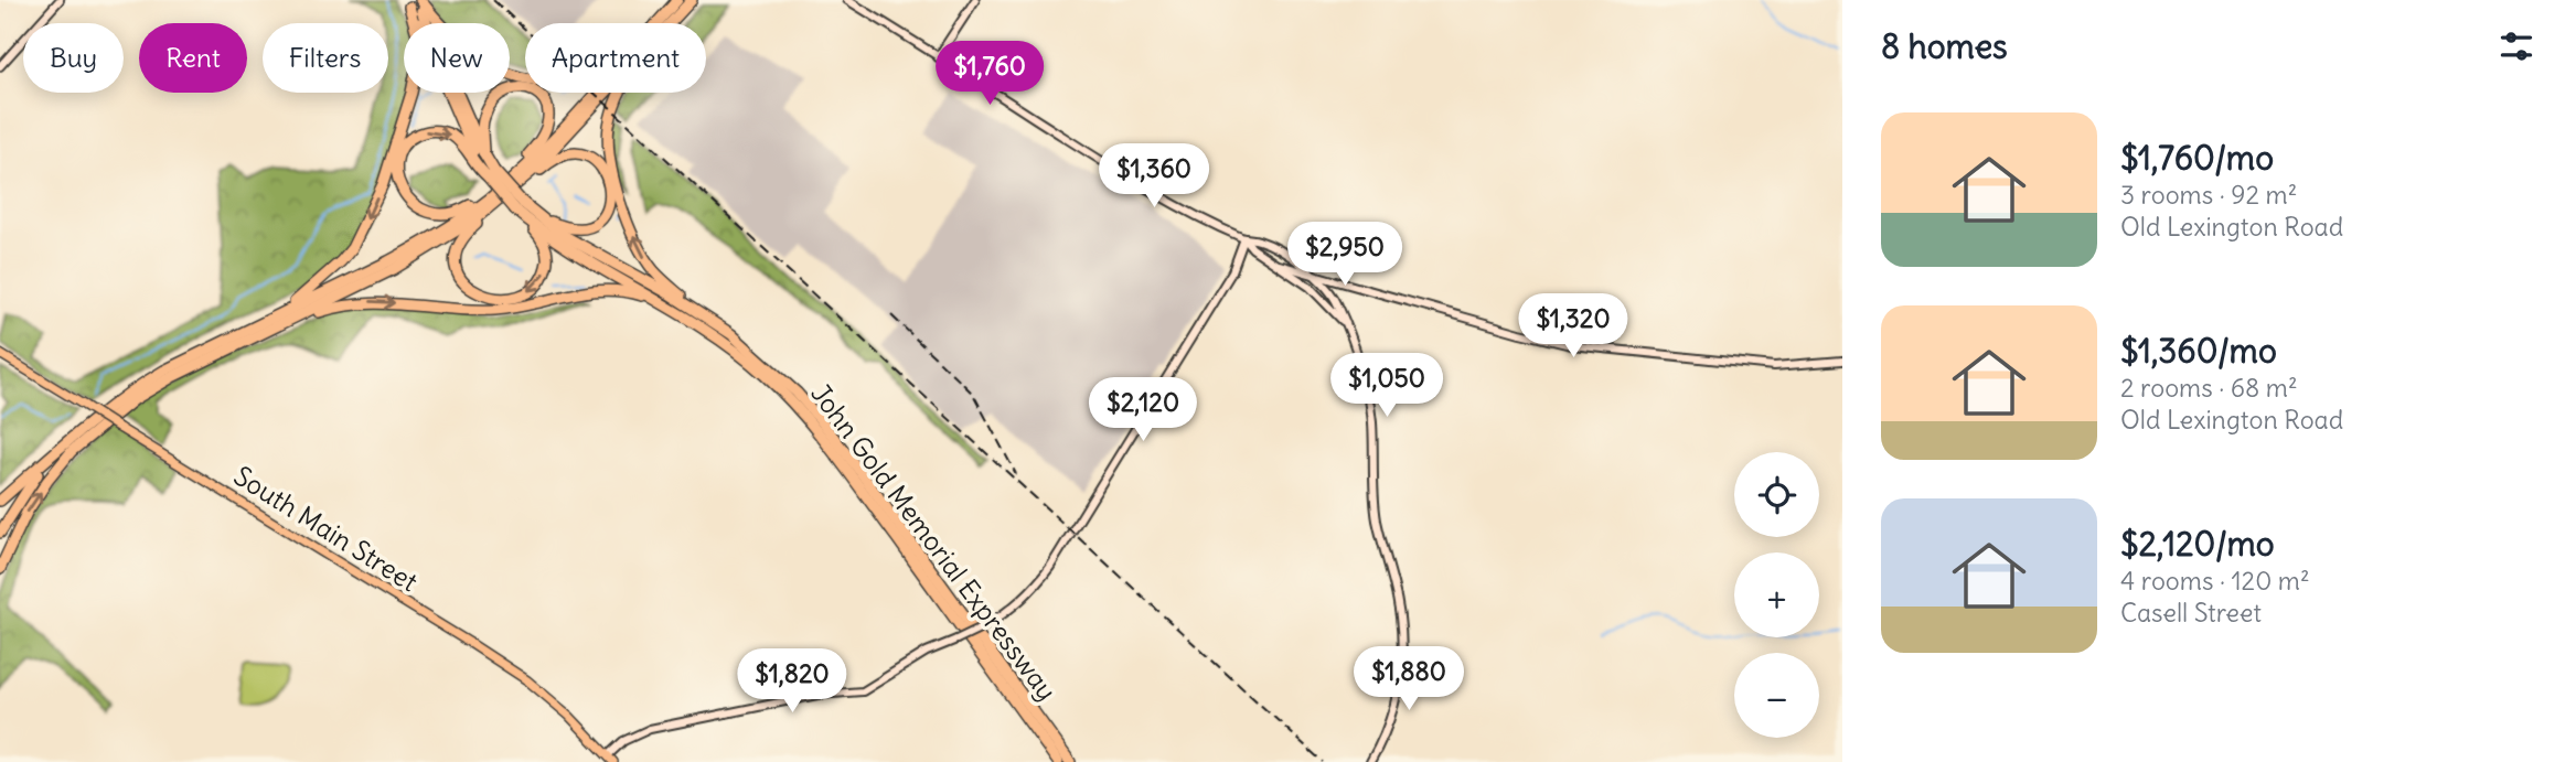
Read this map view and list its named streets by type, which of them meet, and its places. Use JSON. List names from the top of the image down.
{
  "streets": {
    "highway": ["John Gold Memorial Expressway"],
    "main road": ["South Main Street"]
  },
  "page": {
    "heading": "8 homes",
    "chip": [
      "Buy",
      "Rent",
      "Filters",
      "New",
      "Apartment"
    ],
    "price": [
      "$1,760",
      "$1,360",
      "$2,950",
      "$1,320",
      "$1,050",
      "$2,120",
      "$1,880",
      "$1,820"
    ],
    "list": [
      {
        "name": "$1,760/mo",
        "note": "3 rooms · 92 m² · Old Lexington Road"
      },
      {
        "name": "$1,360/mo",
        "note": "2 rooms · 68 m² · Old Lexington Road"
      },
      {
        "name": "$2,120/mo",
        "note": "4 rooms · 120 m² · Casell Street"
      }
    ],
    "map_buttons": ["+", "−"]
  }
}
